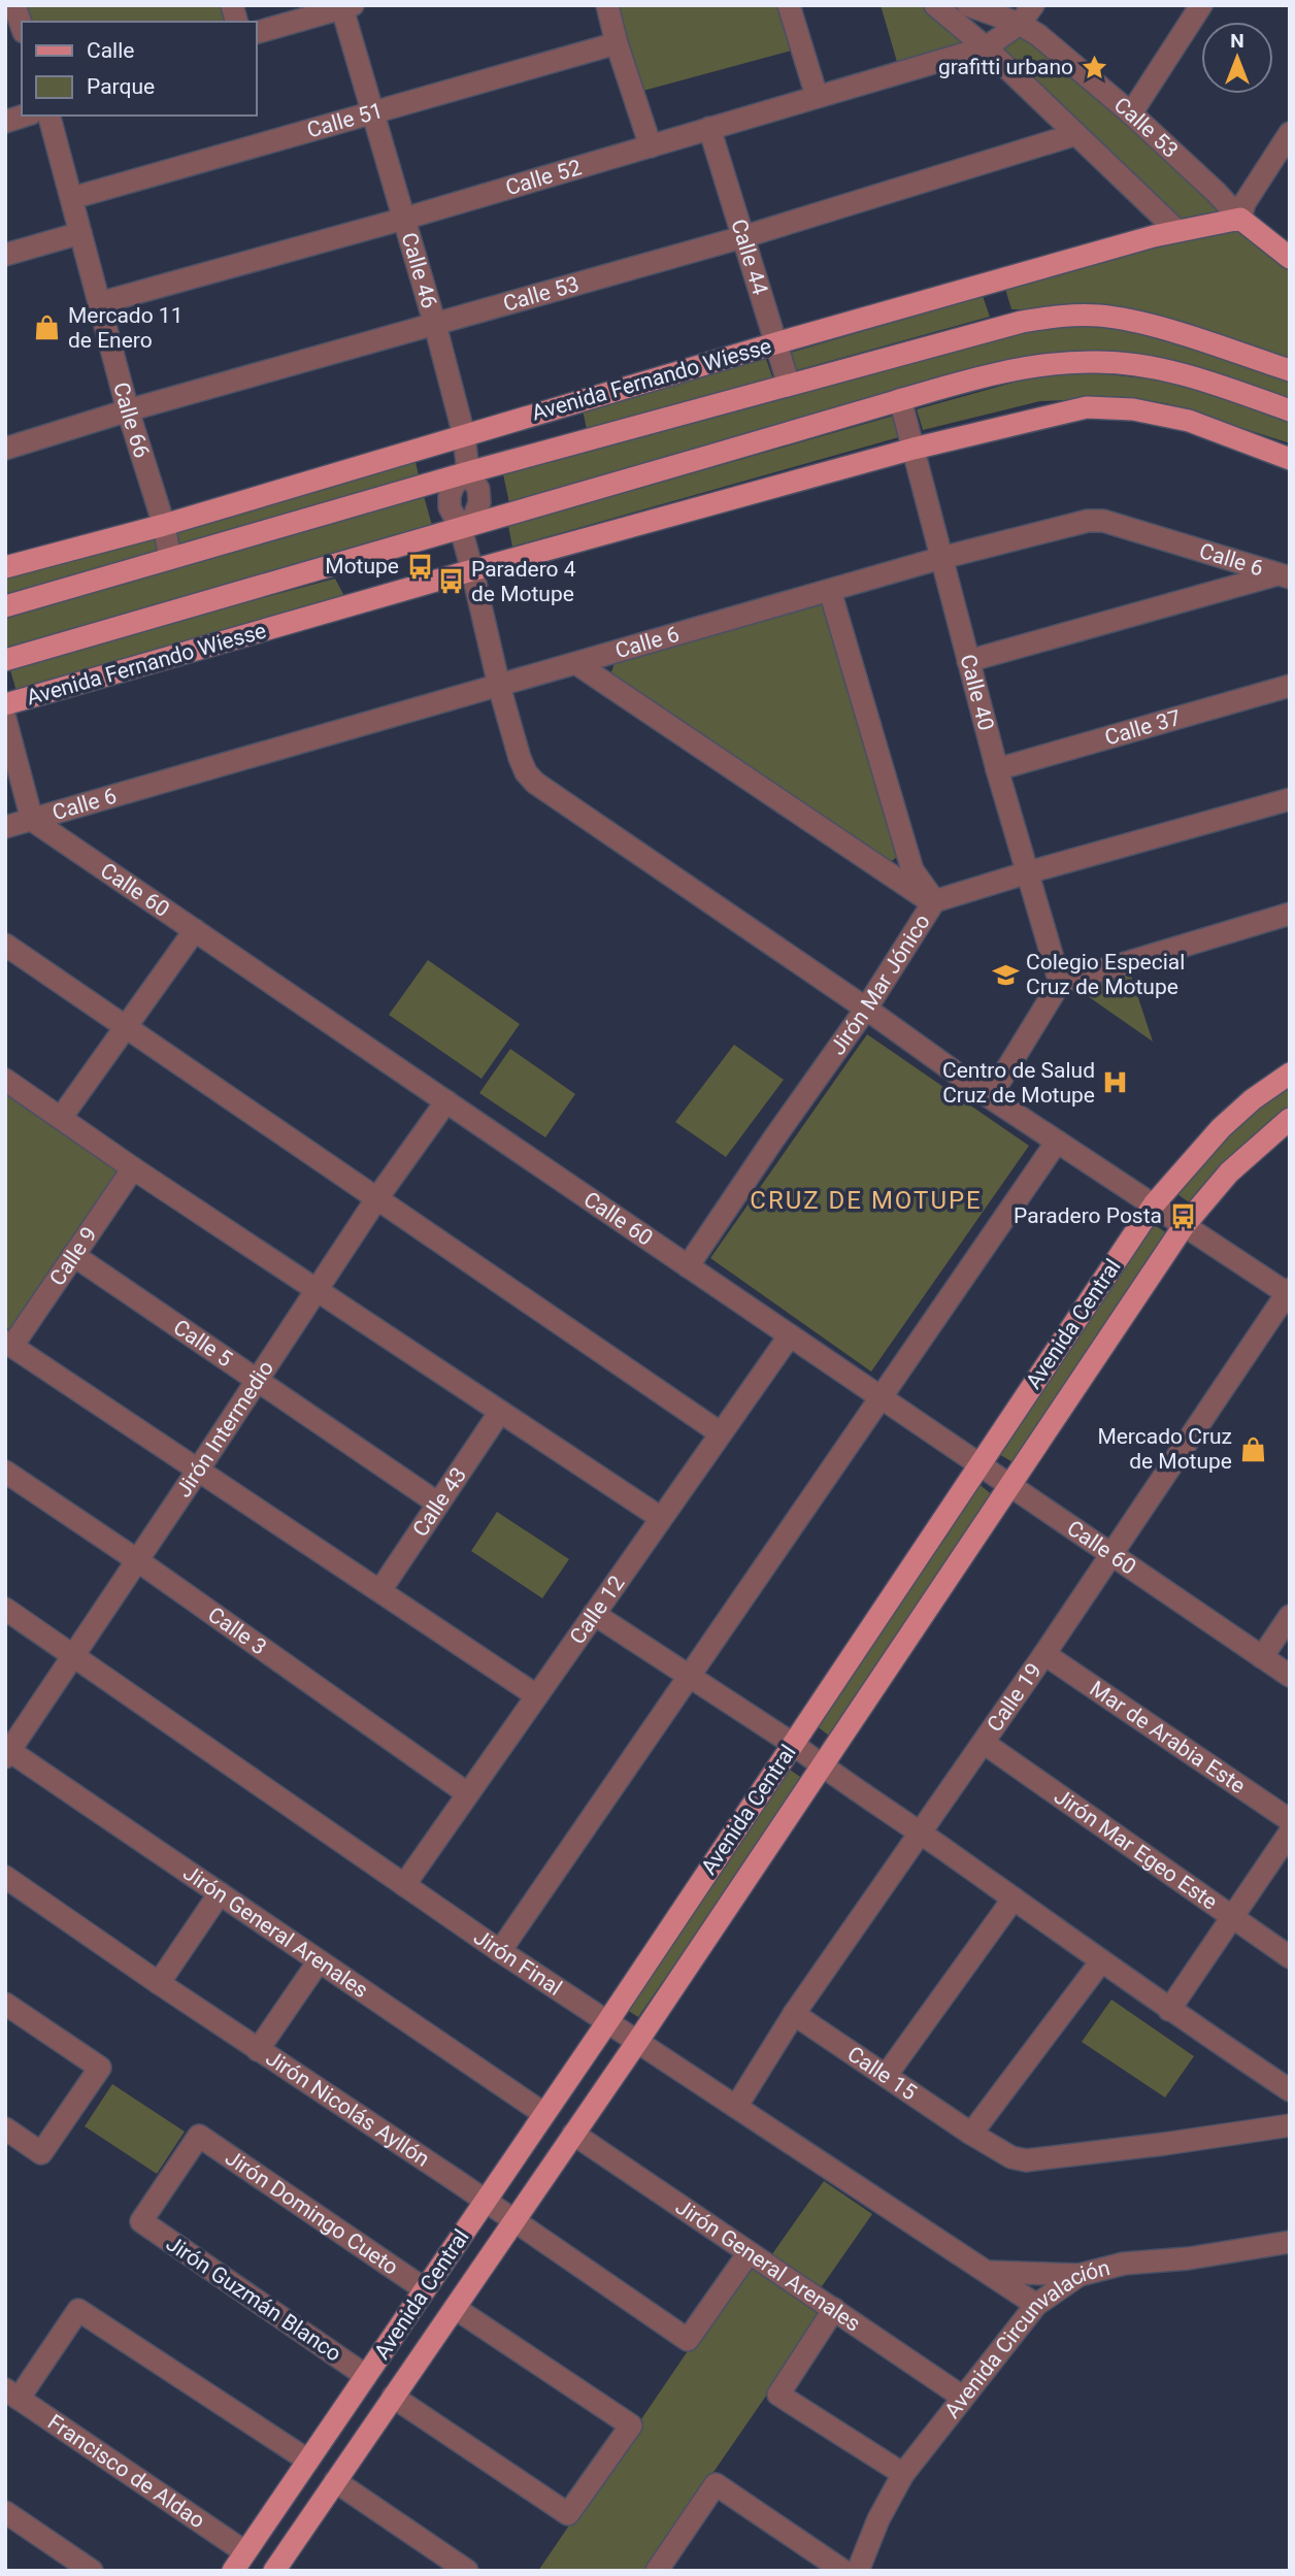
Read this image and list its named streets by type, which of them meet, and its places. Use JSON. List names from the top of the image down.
{
  "streets": {
    "main road": ["Avenida Fernando Wiesse", "Avenida Central"],
    "street": [
      "Calle 51",
      "Calle 53",
      "Calle 52",
      "Calle 44",
      "Calle 46",
      "Calle 66",
      "Calle 6",
      "Calle 40",
      "Calle 37",
      "Calle 60",
      "Jirón Mar Jónico",
      "Calle 9",
      "Calle 5",
      "Jirón Intermedio",
      "Calle 43",
      "Calle 12",
      "Calle 3",
      "Calle 19",
      "Mar de Arabia Este",
      "Jirón Mar Egeo Este",
      "Jirón General Arenales",
      "Jirón Final",
      "Calle 15",
      "Jirón Nicolás Ayllón",
      "Jirón Domingo Cueto",
      "Jirón Guzmán Blanco",
      "Avenida Circunvalación",
      "Francisco de Aldao"
    ]
  },
  "crossings": [
    ["Calle 51", "Calle 46"],
    ["Calle 51", "Calle 66"],
    ["Calle 53", "Calle 52"],
    ["Calle 53", "Calle 44"],
    ["Calle 53", "Calle 46"],
    ["Calle 53", "Avenida Fernando Wiesse"],
    ["Calle 53", "Calle 66"],
    ["Calle 52", "Calle 44"],
    ["Calle 52", "Calle 46"],
    ["Calle 52", "Calle 66"],
    ["Calle 44", "Avenida Fernando Wiesse"],
    ["Calle 46", "Avenida Fernando Wiesse"],
    ["Avenida Fernando Wiesse", "Calle 66"],
    ["Avenida Fernando Wiesse", "Calle 40"],
    ["Calle 6", "Calle 40"],
    ["Calle 6", "Calle 60"],
    ["Calle 40", "Calle 37"],
    ["Calle 40", "Jirón Mar Jónico"],
    ["Calle 60", "Jirón Mar Jónico"],
    ["Calle 60", "Avenida Central"],
    ["Calle 60", "Jirón Intermedio"],
    ["Calle 60", "Calle 12"],
    ["Calle 60", "Calle 19"],
    ["Calle 9", "Calle 5"],
    ["Avenida Central", "Jirón General Arenales"],
    ["Avenida Central", "Jirón Final"],
    ["Avenida Central", "Jirón Nicolás Ayllón"],
    ["Avenida Central", "Jirón Domingo Cueto"],
    ["Avenida Central", "Jirón Guzmán Blanco"],
    ["Avenida Central", "Francisco de Aldao"],
    ["Calle 5", "Jirón Intermedio"],
    ["Calle 5", "Calle 43"],
    ["Jirón Intermedio", "Calle 3"],
    ["Jirón Intermedio", "Jirón General Arenales"],
    ["Jirón Intermedio", "Jirón Final"],
    ["Calle 12", "Calle 3"],
    ["Calle 12", "Jirón Final"],
    ["Calle 19", "Mar de Arabia Este"],
    ["Calle 19", "Jirón Mar Egeo Este"],
    ["Calle 19", "Jirón Final"],
    ["Calle 19", "Calle 15"],
    ["Jirón General Arenales", "Jirón Nicolás Ayllón"],
    ["Jirón General Arenales", "Avenida Circunvalación"],
    ["Jirón Final", "Avenida Circunvalación"],
    ["Jirón Domingo Cueto", "Jirón Guzmán Blanco"]
  ],
  "districts": ["CRUZ DE MOTUPE"],
  "places": {
    "place": ["grafitti urbano"],
    "shop": ["Mercado 11 de Enero", "Mercado Cruz de Motupe"],
    "bus stop": ["Motupe", "Paradero 4 de Motupe", "Paradero Posta"],
    "school or university": ["Colegio Especial Cruz de Motupe"],
    "hospital": ["Centro de Salud Cruz de Motupe"]
  },
  "legend": ["Calle", "Parque"],
  "north": "top"
}
